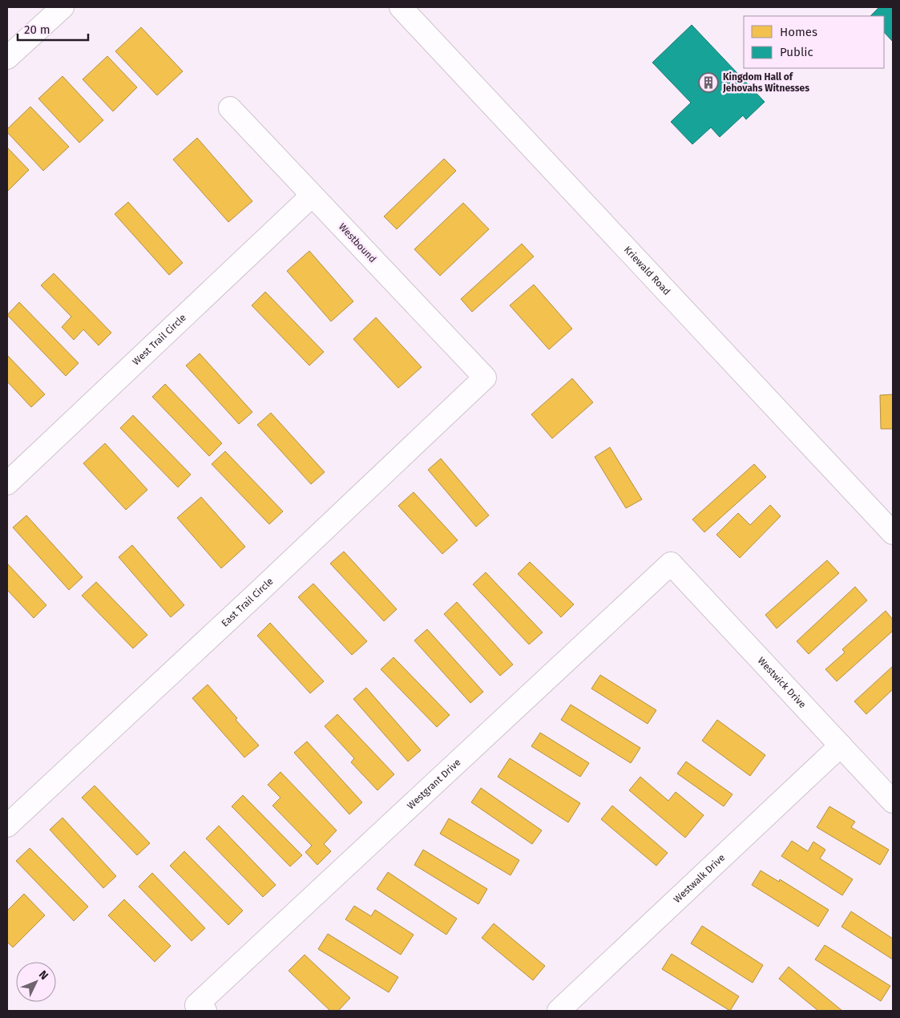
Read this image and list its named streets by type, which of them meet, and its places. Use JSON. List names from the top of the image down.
{
  "streets": {
    "street": [
      "Westbound",
      "Kriewald Road",
      "West Trail Circle",
      "East Trail Circle",
      "Westwick Drive",
      "Westgrant Drive",
      "Westwalk Drive"
    ]
  },
  "crossings": [
    ["Westbound", "West Trail Circle"],
    ["Westbound", "East Trail Circle"],
    ["Westwick Drive", "Westgrant Drive"],
    ["Westwick Drive", "Westwalk Drive"]
  ],
  "places": {
    "building": ["Kingdom Hall of Jehovahs Witnesses"]
  },
  "legend": ["Homes", "Public"],
  "scale_bar": "20 m",
  "north": "top right"
}
